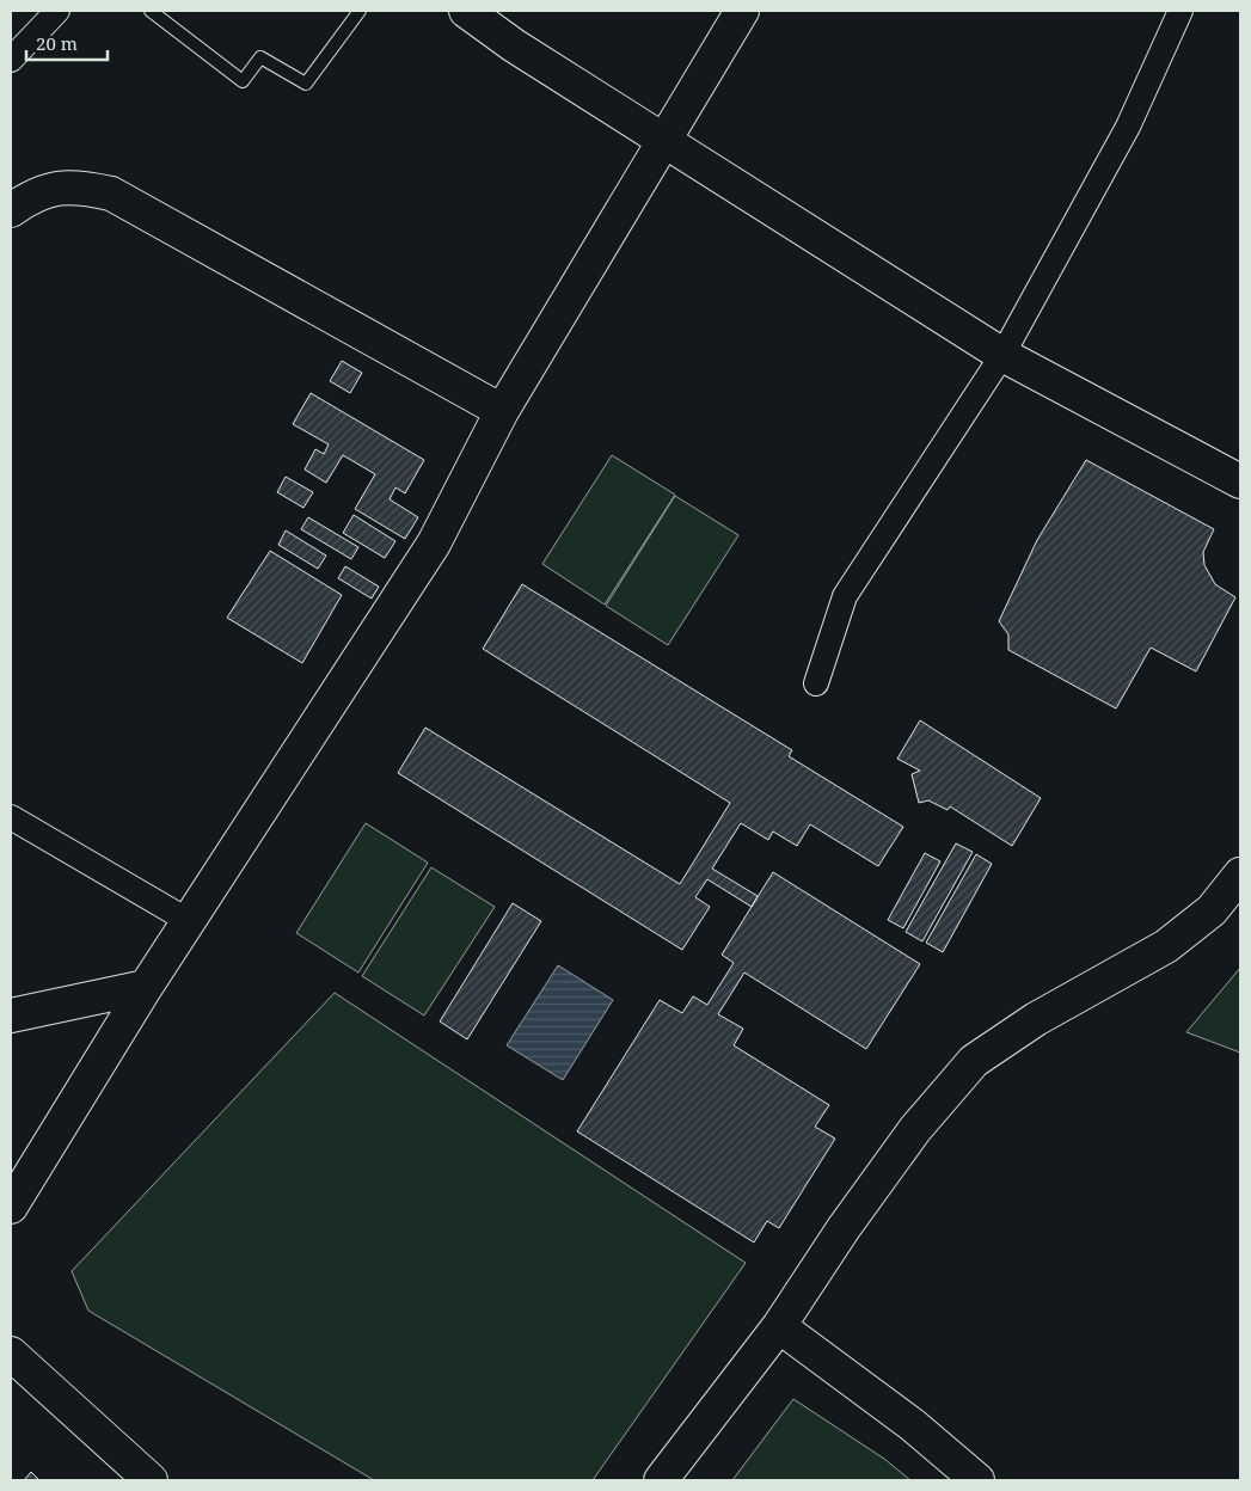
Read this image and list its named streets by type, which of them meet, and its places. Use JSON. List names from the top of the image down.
{
  "scale_bar": "20 m"
}
